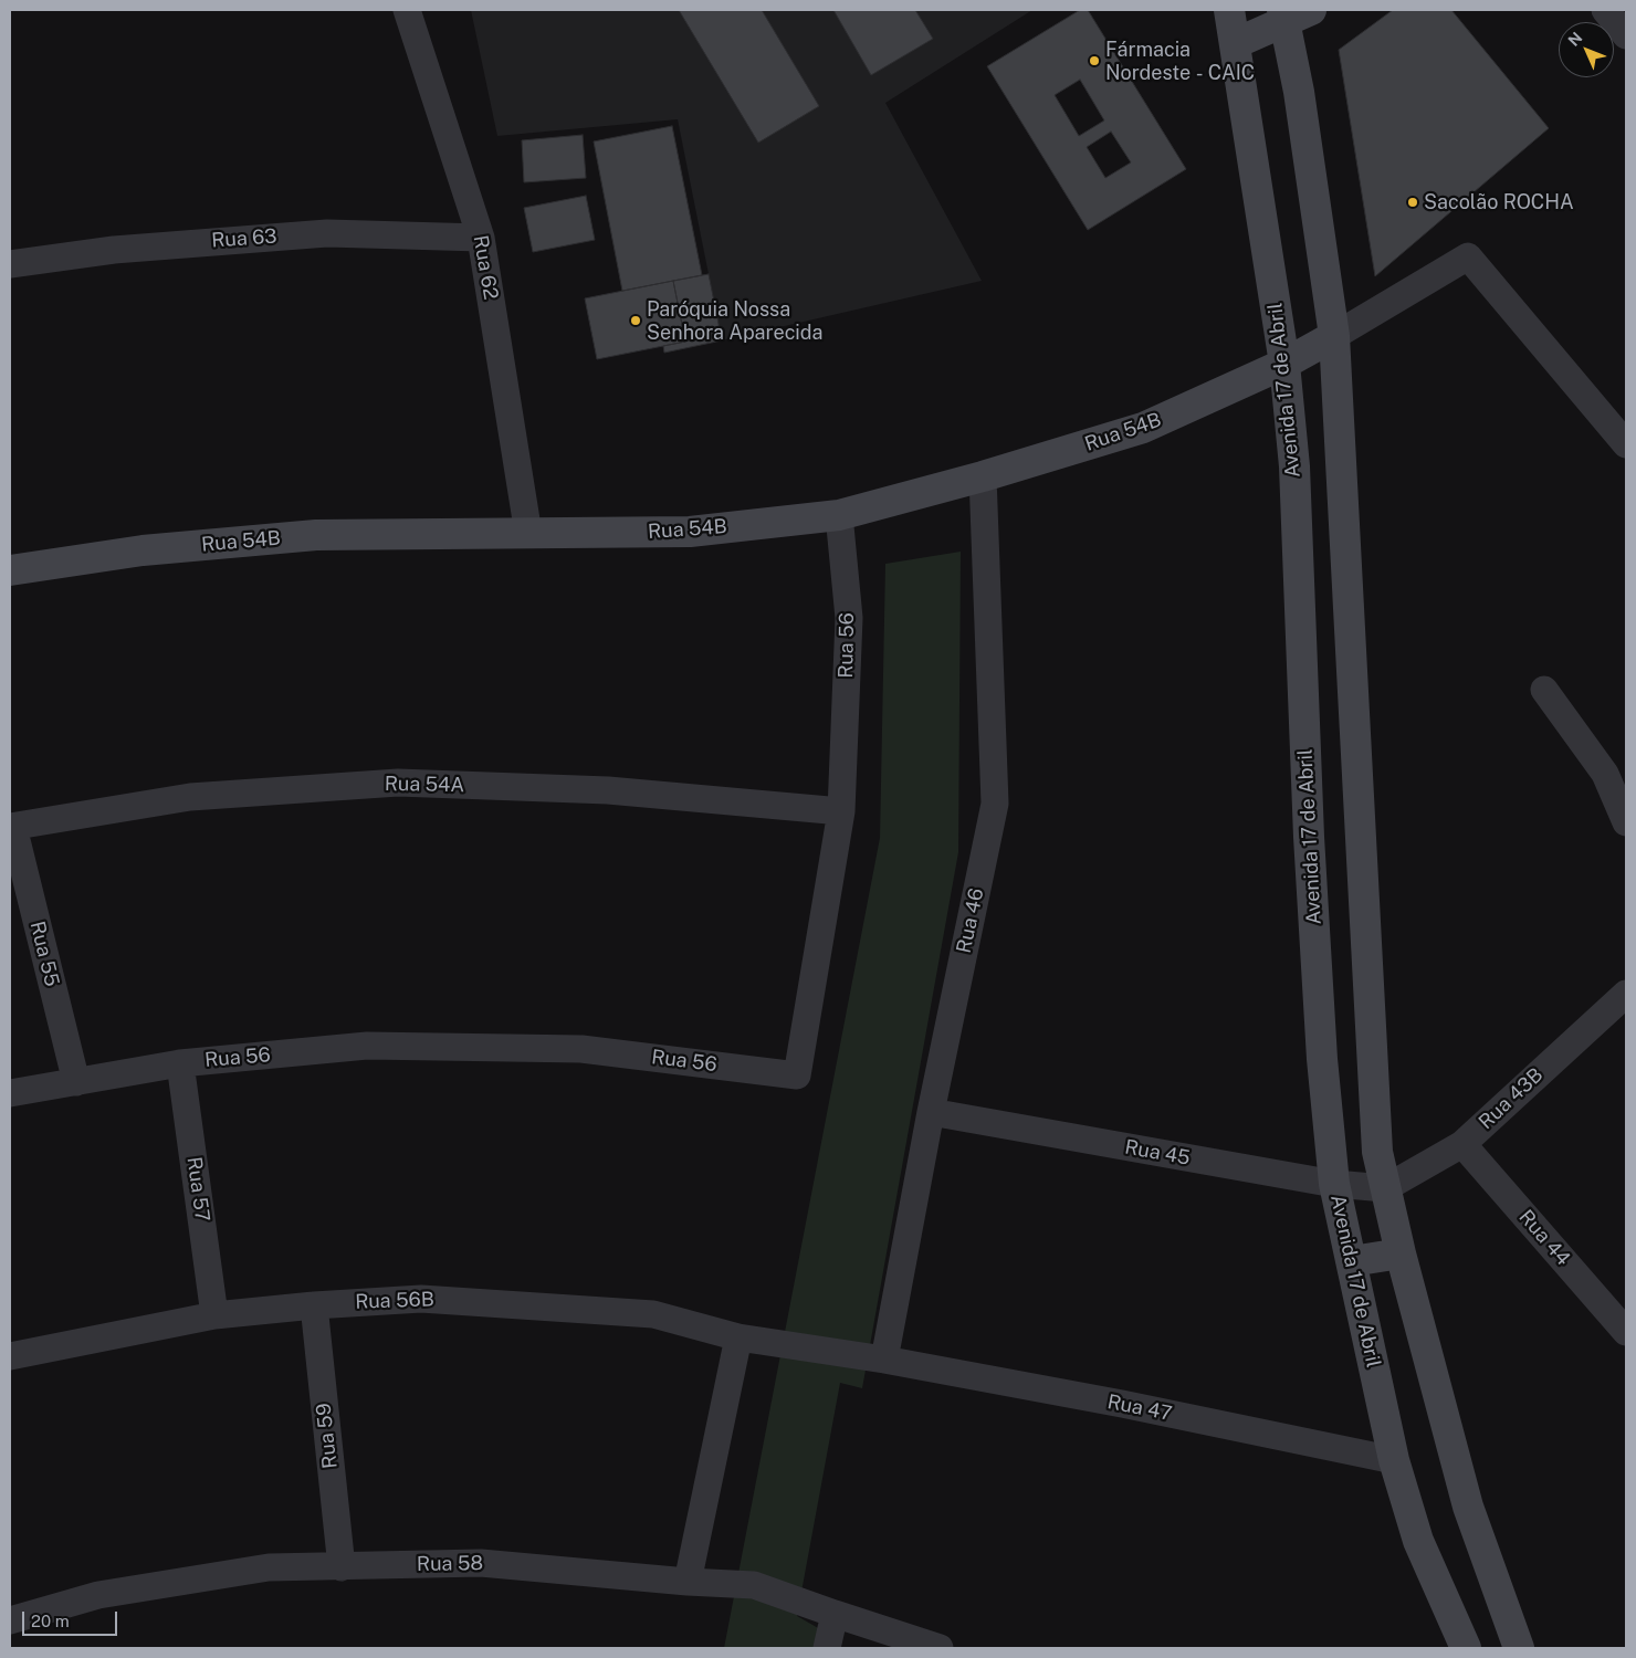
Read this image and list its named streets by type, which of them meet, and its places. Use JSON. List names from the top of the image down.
{
  "streets": {
    "main road": ["Avenida 17 de Abril", "Rua 54B"],
    "street": [
      "Rua 63",
      "Rua 62",
      "Rua 56",
      "Rua 54A",
      "Rua 46",
      "Rua 55",
      "Rua 43B",
      "Rua 45",
      "Rua 57",
      "Rua 44",
      "Rua 56B",
      "Rua 47",
      "Rua 59",
      "Rua 58"
    ]
  },
  "crossings": [
    ["Rua 63", "Rua 62"],
    ["Rua 62", "Rua 54B"],
    ["Avenida 17 de Abril", "Rua 54B"],
    ["Avenida 17 de Abril", "Rua 45"],
    ["Avenida 17 de Abril", "Rua 47"],
    ["Rua 54B", "Rua 56"],
    ["Rua 54B", "Rua 46"],
    ["Rua 56", "Rua 54A"],
    ["Rua 56", "Rua 55"],
    ["Rua 56", "Rua 57"],
    ["Rua 54A", "Rua 55"],
    ["Rua 46", "Rua 45"],
    ["Rua 46", "Rua 56B"],
    ["Rua 46", "Rua 47"],
    ["Rua 43B", "Rua 45"],
    ["Rua 43B", "Rua 44"],
    ["Rua 57", "Rua 56B"],
    ["Rua 56B", "Rua 47"],
    ["Rua 56B", "Rua 59"],
    ["Rua 59", "Rua 58"]
  ],
  "places": ["Fármacia Nordeste - CAIC", "Sacolão ROCHA", "Paróquia Nossa Senhora Aparecida"],
  "scale_bar": "20 m",
  "north": "top left"
}
